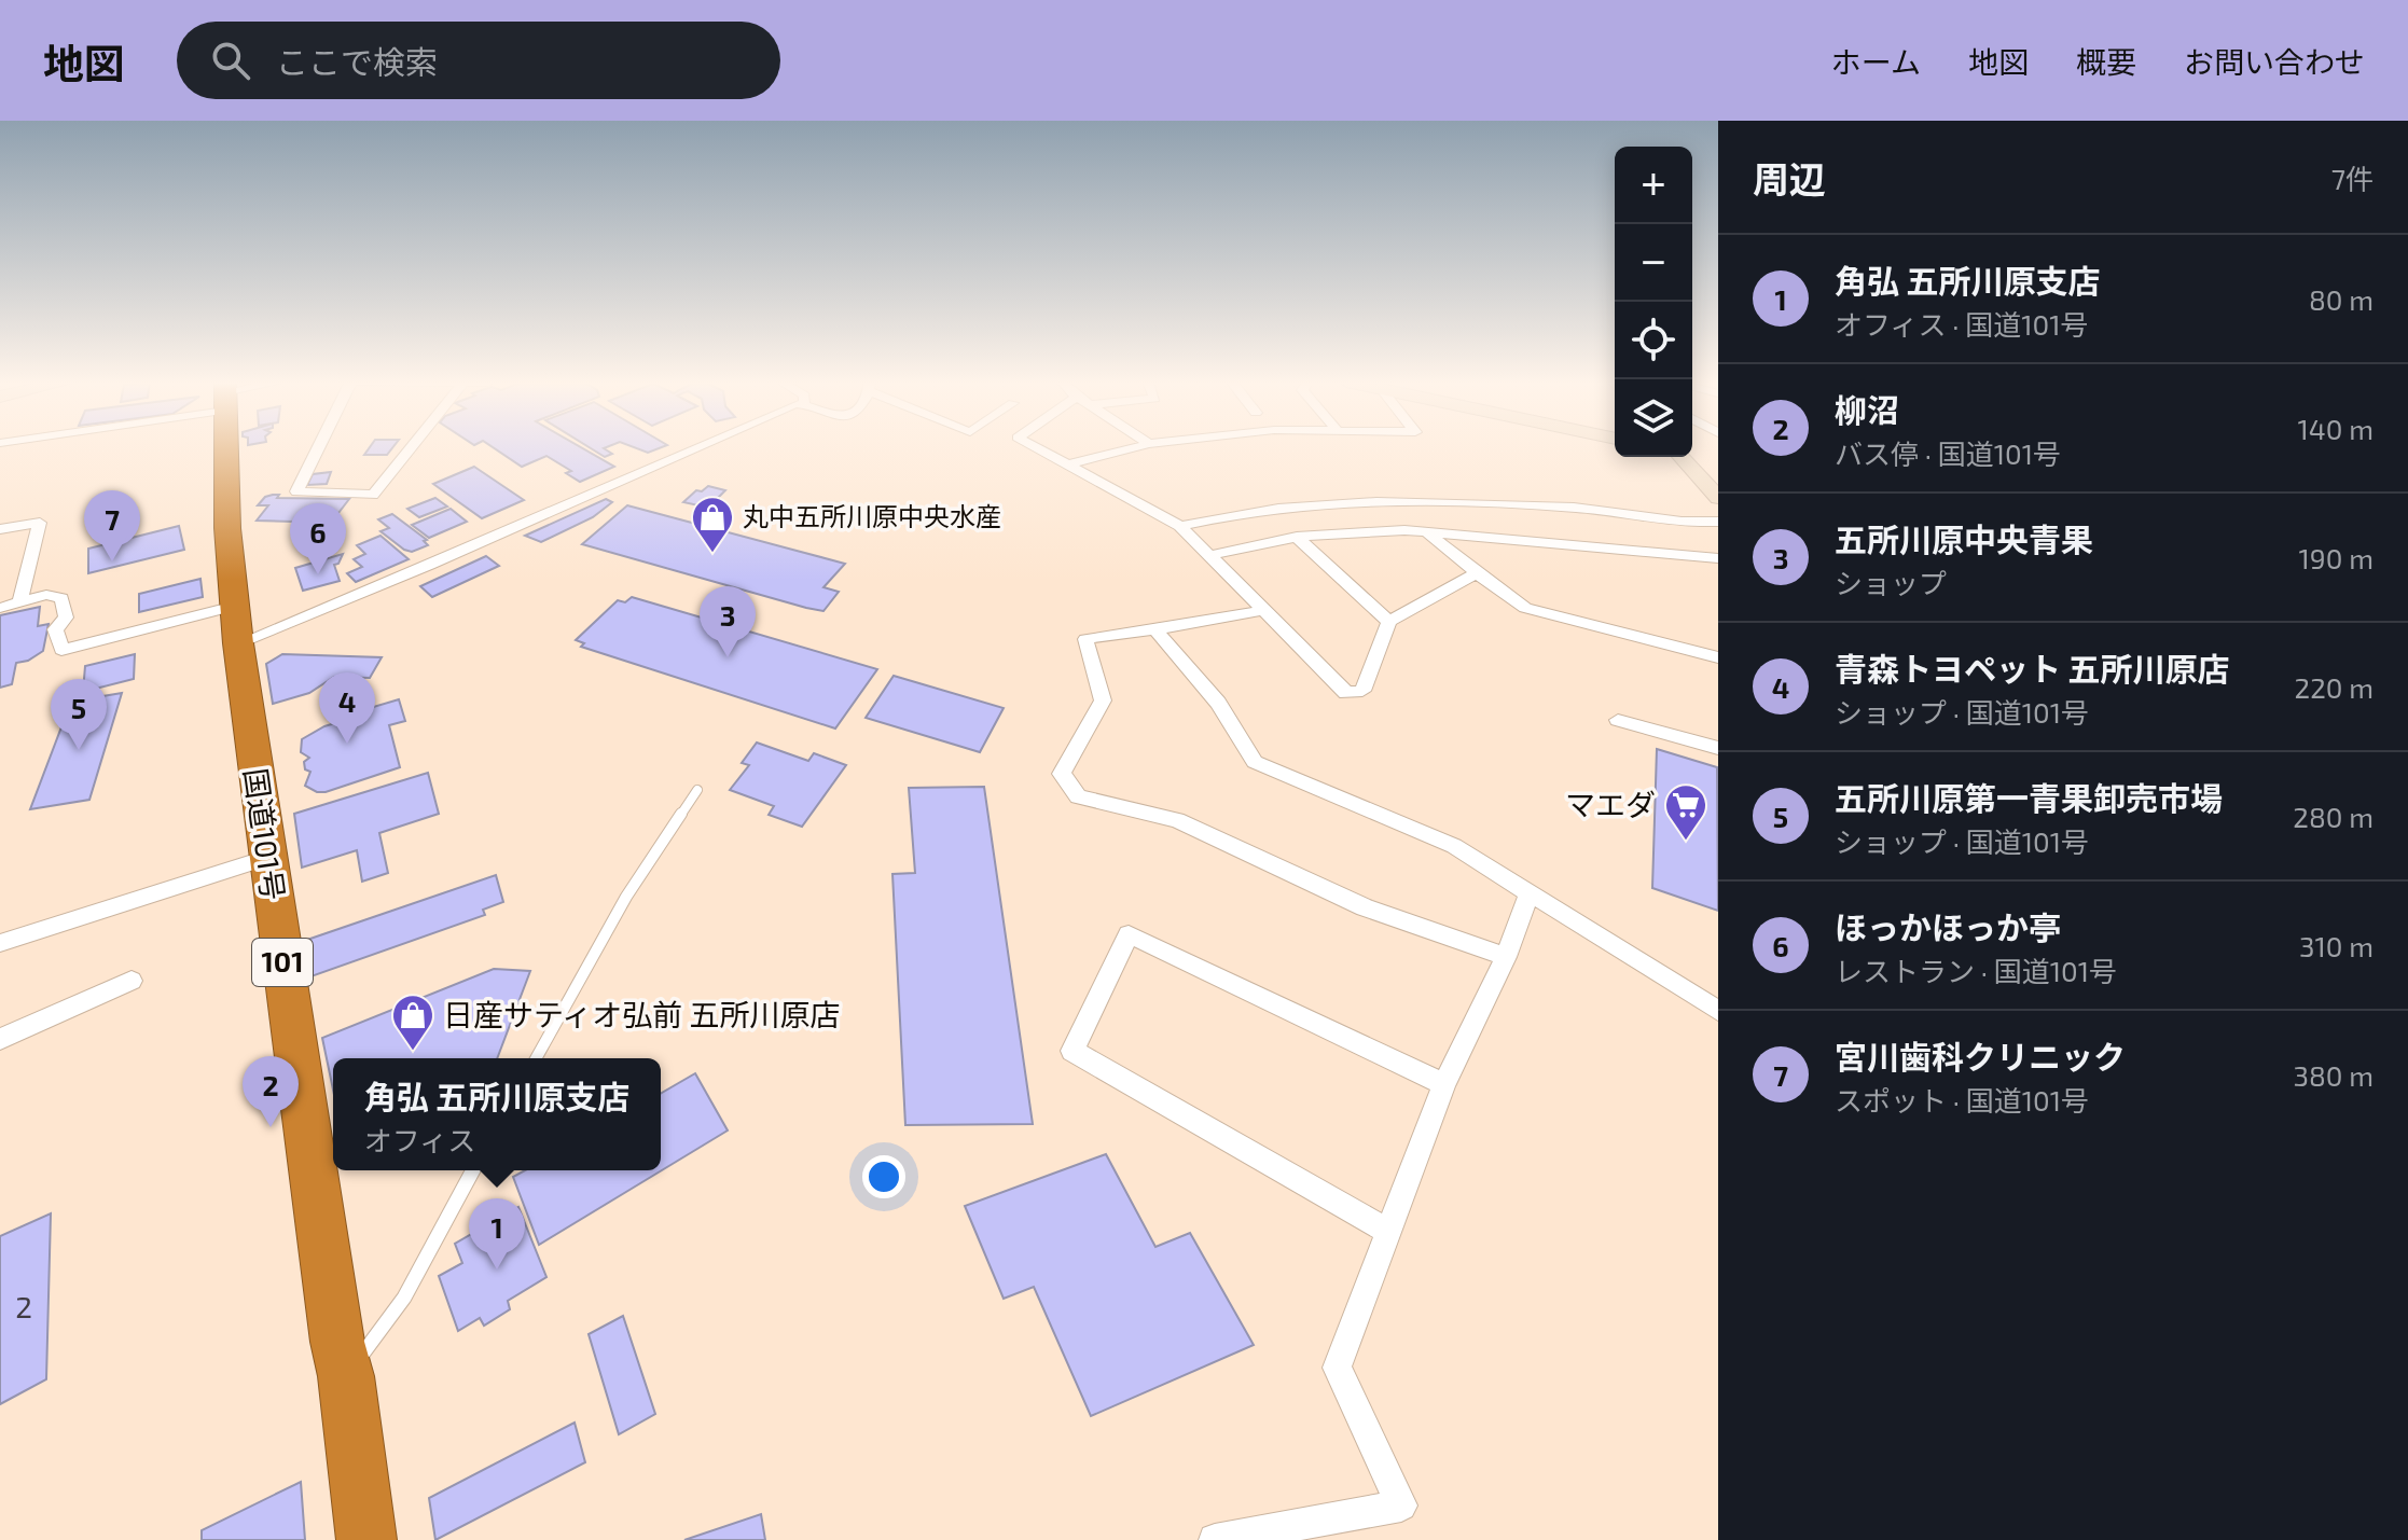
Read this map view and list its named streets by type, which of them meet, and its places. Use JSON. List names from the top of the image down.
{
  "streets": {
    "highway": ["国道101号", "101"]
  },
  "places": {
    "shop": ["丸中五所川原中央水産", "日産サティオ弘前 五所川原店"],
    "supermarket": ["マエダ"]
  },
  "house_numbers": ["2"],
  "page": {
    "header": "地図",
    "search": "ここで検索",
    "nav": [
      "ホーム",
      "地図",
      "概要",
      "お問い合わせ"
    ],
    "heading": ["周辺", "7件"],
    "map_buttons": ["+", "−"],
    "list": [
      {
        "mark": "1",
        "name": "角弘 五所川原支店",
        "note": "オフィス · 国道101号",
        "value": "80 m"
      },
      {
        "mark": "2",
        "name": "柳沼",
        "note": "バス停 · 国道101号",
        "value": "140 m"
      },
      {
        "mark": "3",
        "name": "五所川原中央青果",
        "note": "ショップ",
        "value": "190 m"
      },
      {
        "mark": "4",
        "name": "青森トヨペット 五所川原店",
        "note": "ショップ · 国道101号",
        "value": "220 m"
      },
      {
        "mark": "5",
        "name": "五所川原第一青果卸売市場",
        "note": "ショップ · 国道101号",
        "value": "280 m"
      },
      {
        "mark": "6",
        "name": "ほっかほっか亭",
        "note": "レストラン · 国道101号",
        "value": "310 m"
      },
      {
        "mark": "7",
        "name": "宮川歯科クリニック",
        "note": "スポット · 国道101号",
        "value": "380 m"
      }
    ],
    "pins": [
      "7",
      "6",
      "3",
      "4",
      "5",
      "2",
      "1"
    ],
    "popup": ["角弘 五所川原支店", "オフィス"]
  }
}
